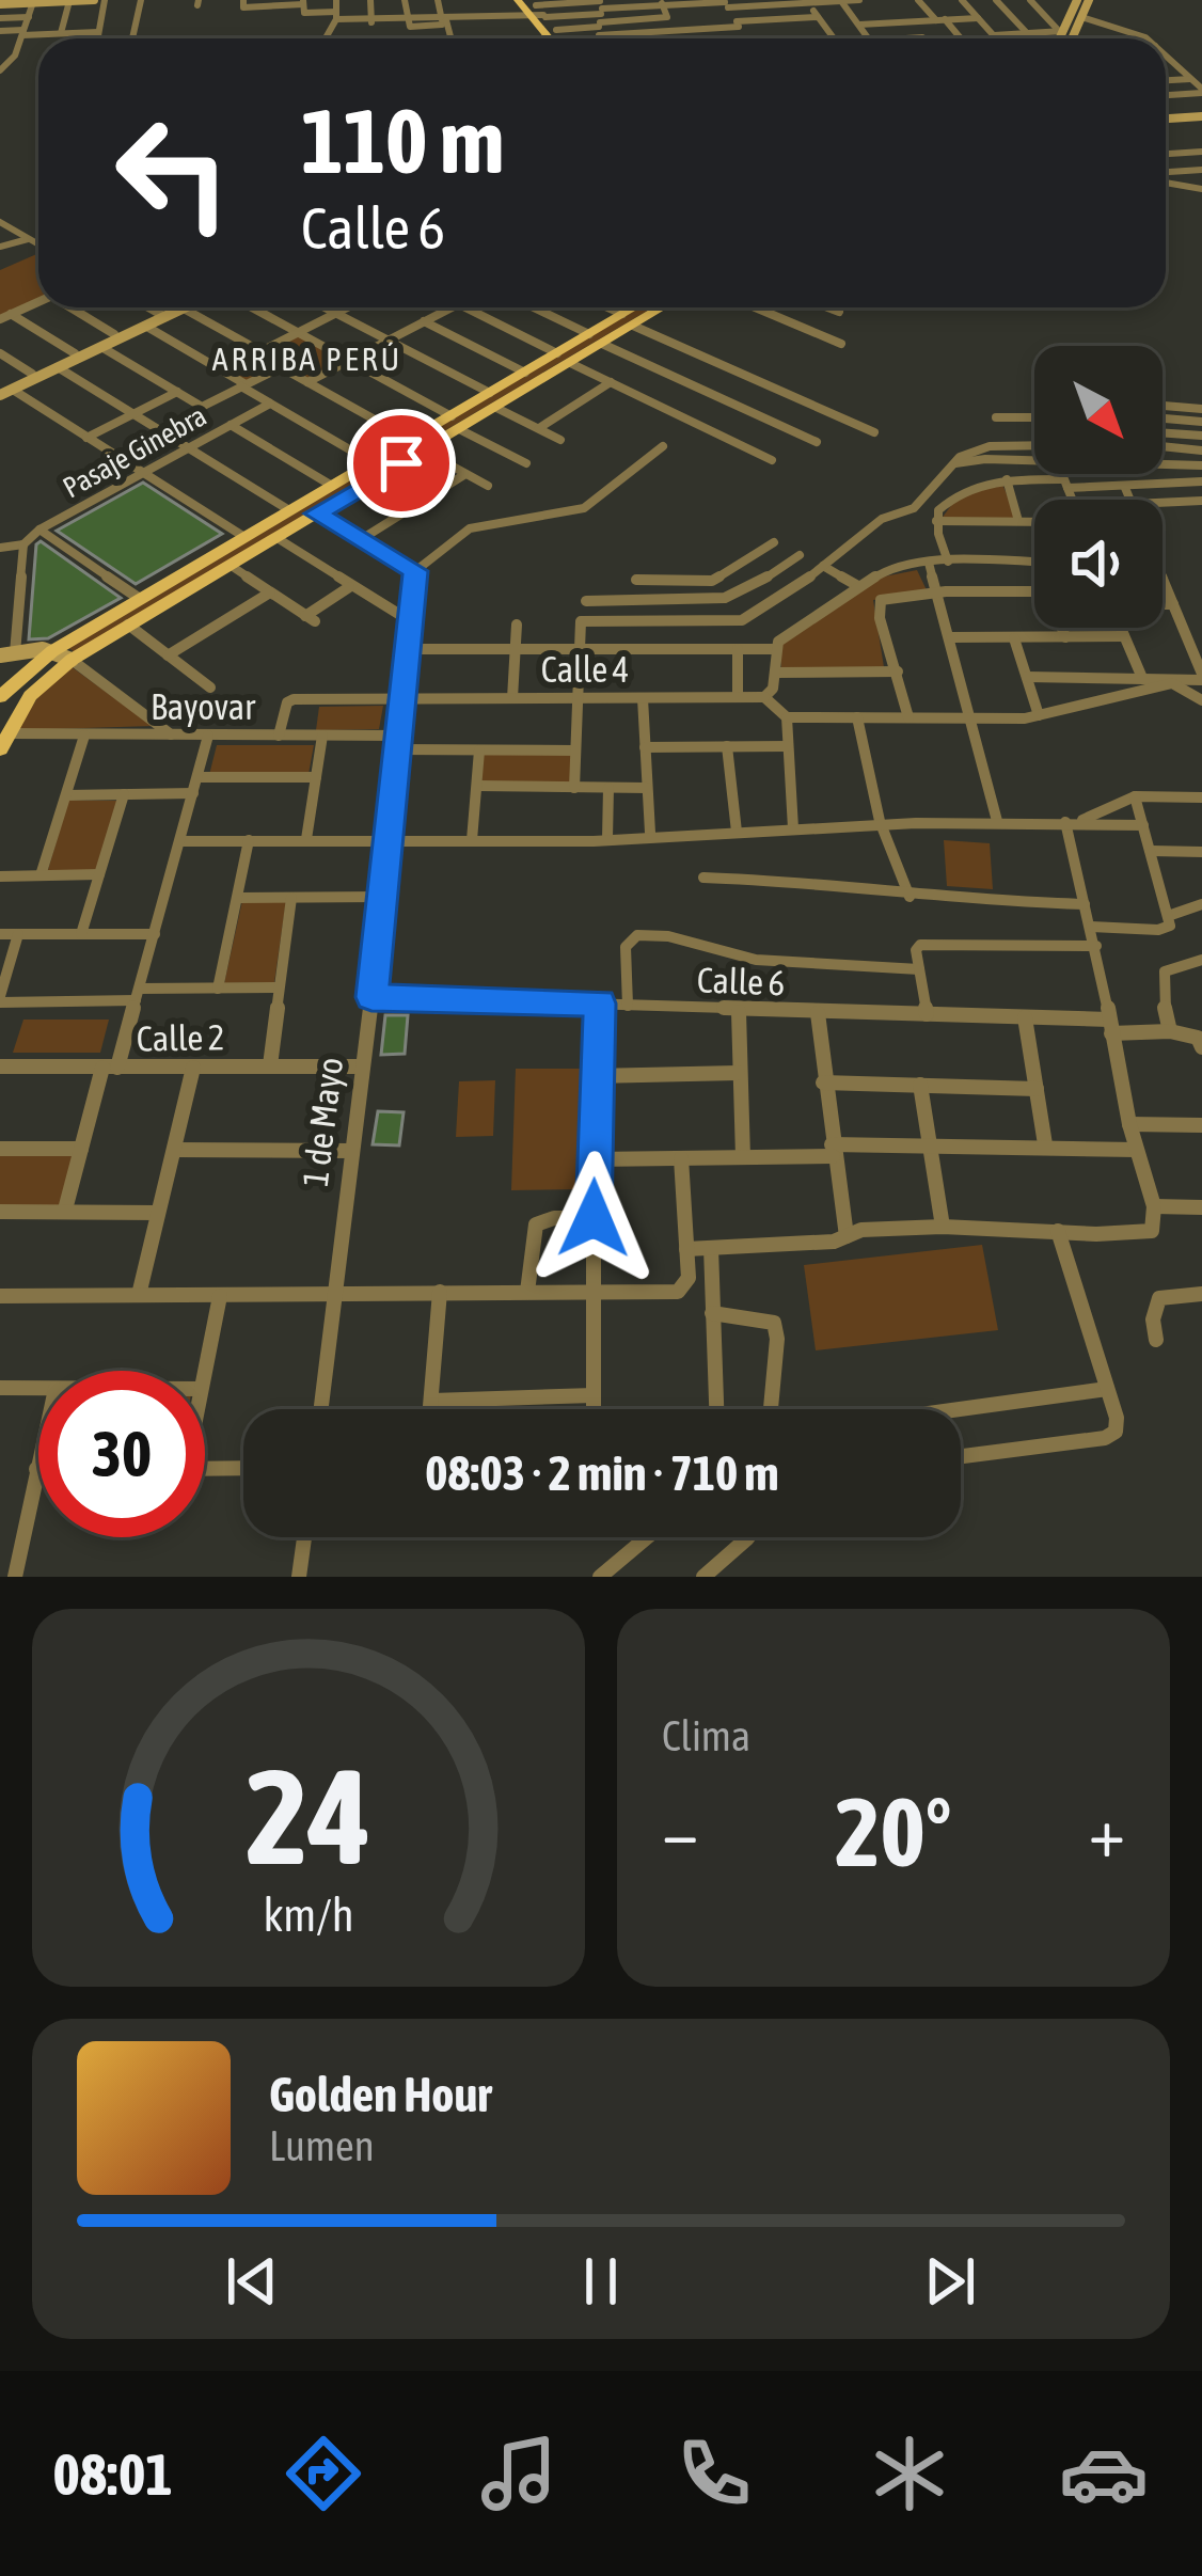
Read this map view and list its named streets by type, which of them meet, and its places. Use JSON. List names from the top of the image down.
{
  "streets": {
    "street": [
      "Pasaje Ginebra",
      "Calle 4",
      "Bayovar",
      "Calle 6",
      "Calle 2",
      "1 de Mayo"
    ]
  },
  "crossings": [
    ["Calle 4", "Bayovar"],
    ["Calle 4", "1 de Mayo"],
    ["Bayovar", "1 de Mayo"],
    ["Calle 6", "1 de Mayo"],
    ["Calle 2", "1 de Mayo"]
  ],
  "districts": ["ARRIBA PERÚ"],
  "north": "bottom right",
  "page": {
    "turn": ["110 m", "Calle 6"],
    "limit": "30",
    "trip": "08:03 · 2 min · 710 m",
    "tile": "Clima",
    "heat": ["−", "20°", "+"],
    "song": ["Golden Hour", "Lumen"],
    "tabs": "08:01",
    "gauge": ["24", "km/h"]
  }
}
